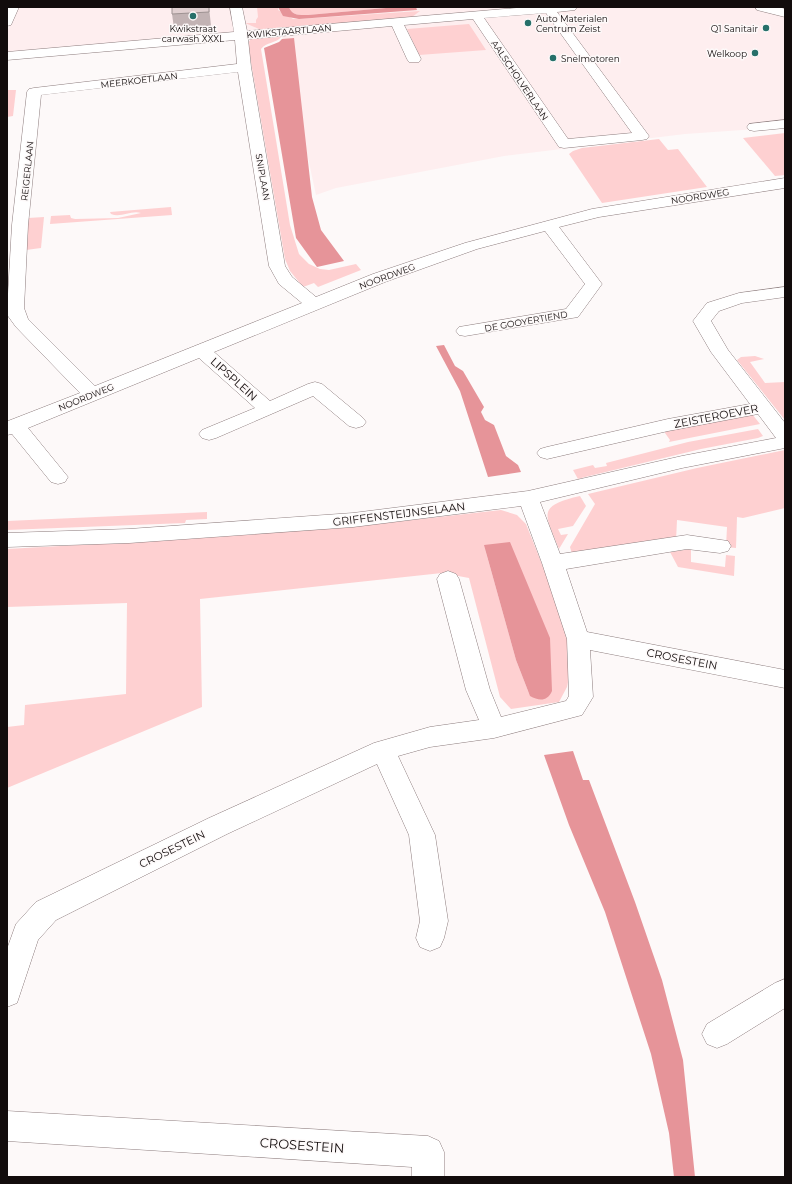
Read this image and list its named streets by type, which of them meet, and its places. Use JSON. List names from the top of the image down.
{
  "streets": {
    "street": [
      "KWIKSTAARTLAAN",
      "MEERKOETLAAN",
      "AALSCHOLVERLAAN",
      "REIGERLAAN",
      "SNIPLAAN",
      "NOORDWEG",
      "DE GOOYERTIEND",
      "LIPSPLEIN",
      "ZEISTEROEVER",
      "GRIFFENSTEIJNSELAAN",
      "CROSESTEIN"
    ]
  },
  "crossings": [
    ["KWIKSTAARTLAAN", "AALSCHOLVERLAAN"],
    ["KWIKSTAARTLAAN", "SNIPLAAN"],
    ["MEERKOETLAAN", "REIGERLAAN"],
    ["MEERKOETLAAN", "SNIPLAAN"],
    ["REIGERLAAN", "NOORDWEG"],
    ["SNIPLAAN", "NOORDWEG"],
    ["NOORDWEG", "DE GOOYERTIEND"],
    ["NOORDWEG", "LIPSPLEIN"],
    ["GRIFFENSTEIJNSELAAN", "CROSESTEIN"]
  ],
  "places": [
    "Kwikstraat carwash XXXL",
    "Auto Materialen Centrum Zeist",
    "Q1 Sanitair",
    "Welkoop",
    "Snelmotoren"
  ]
}
